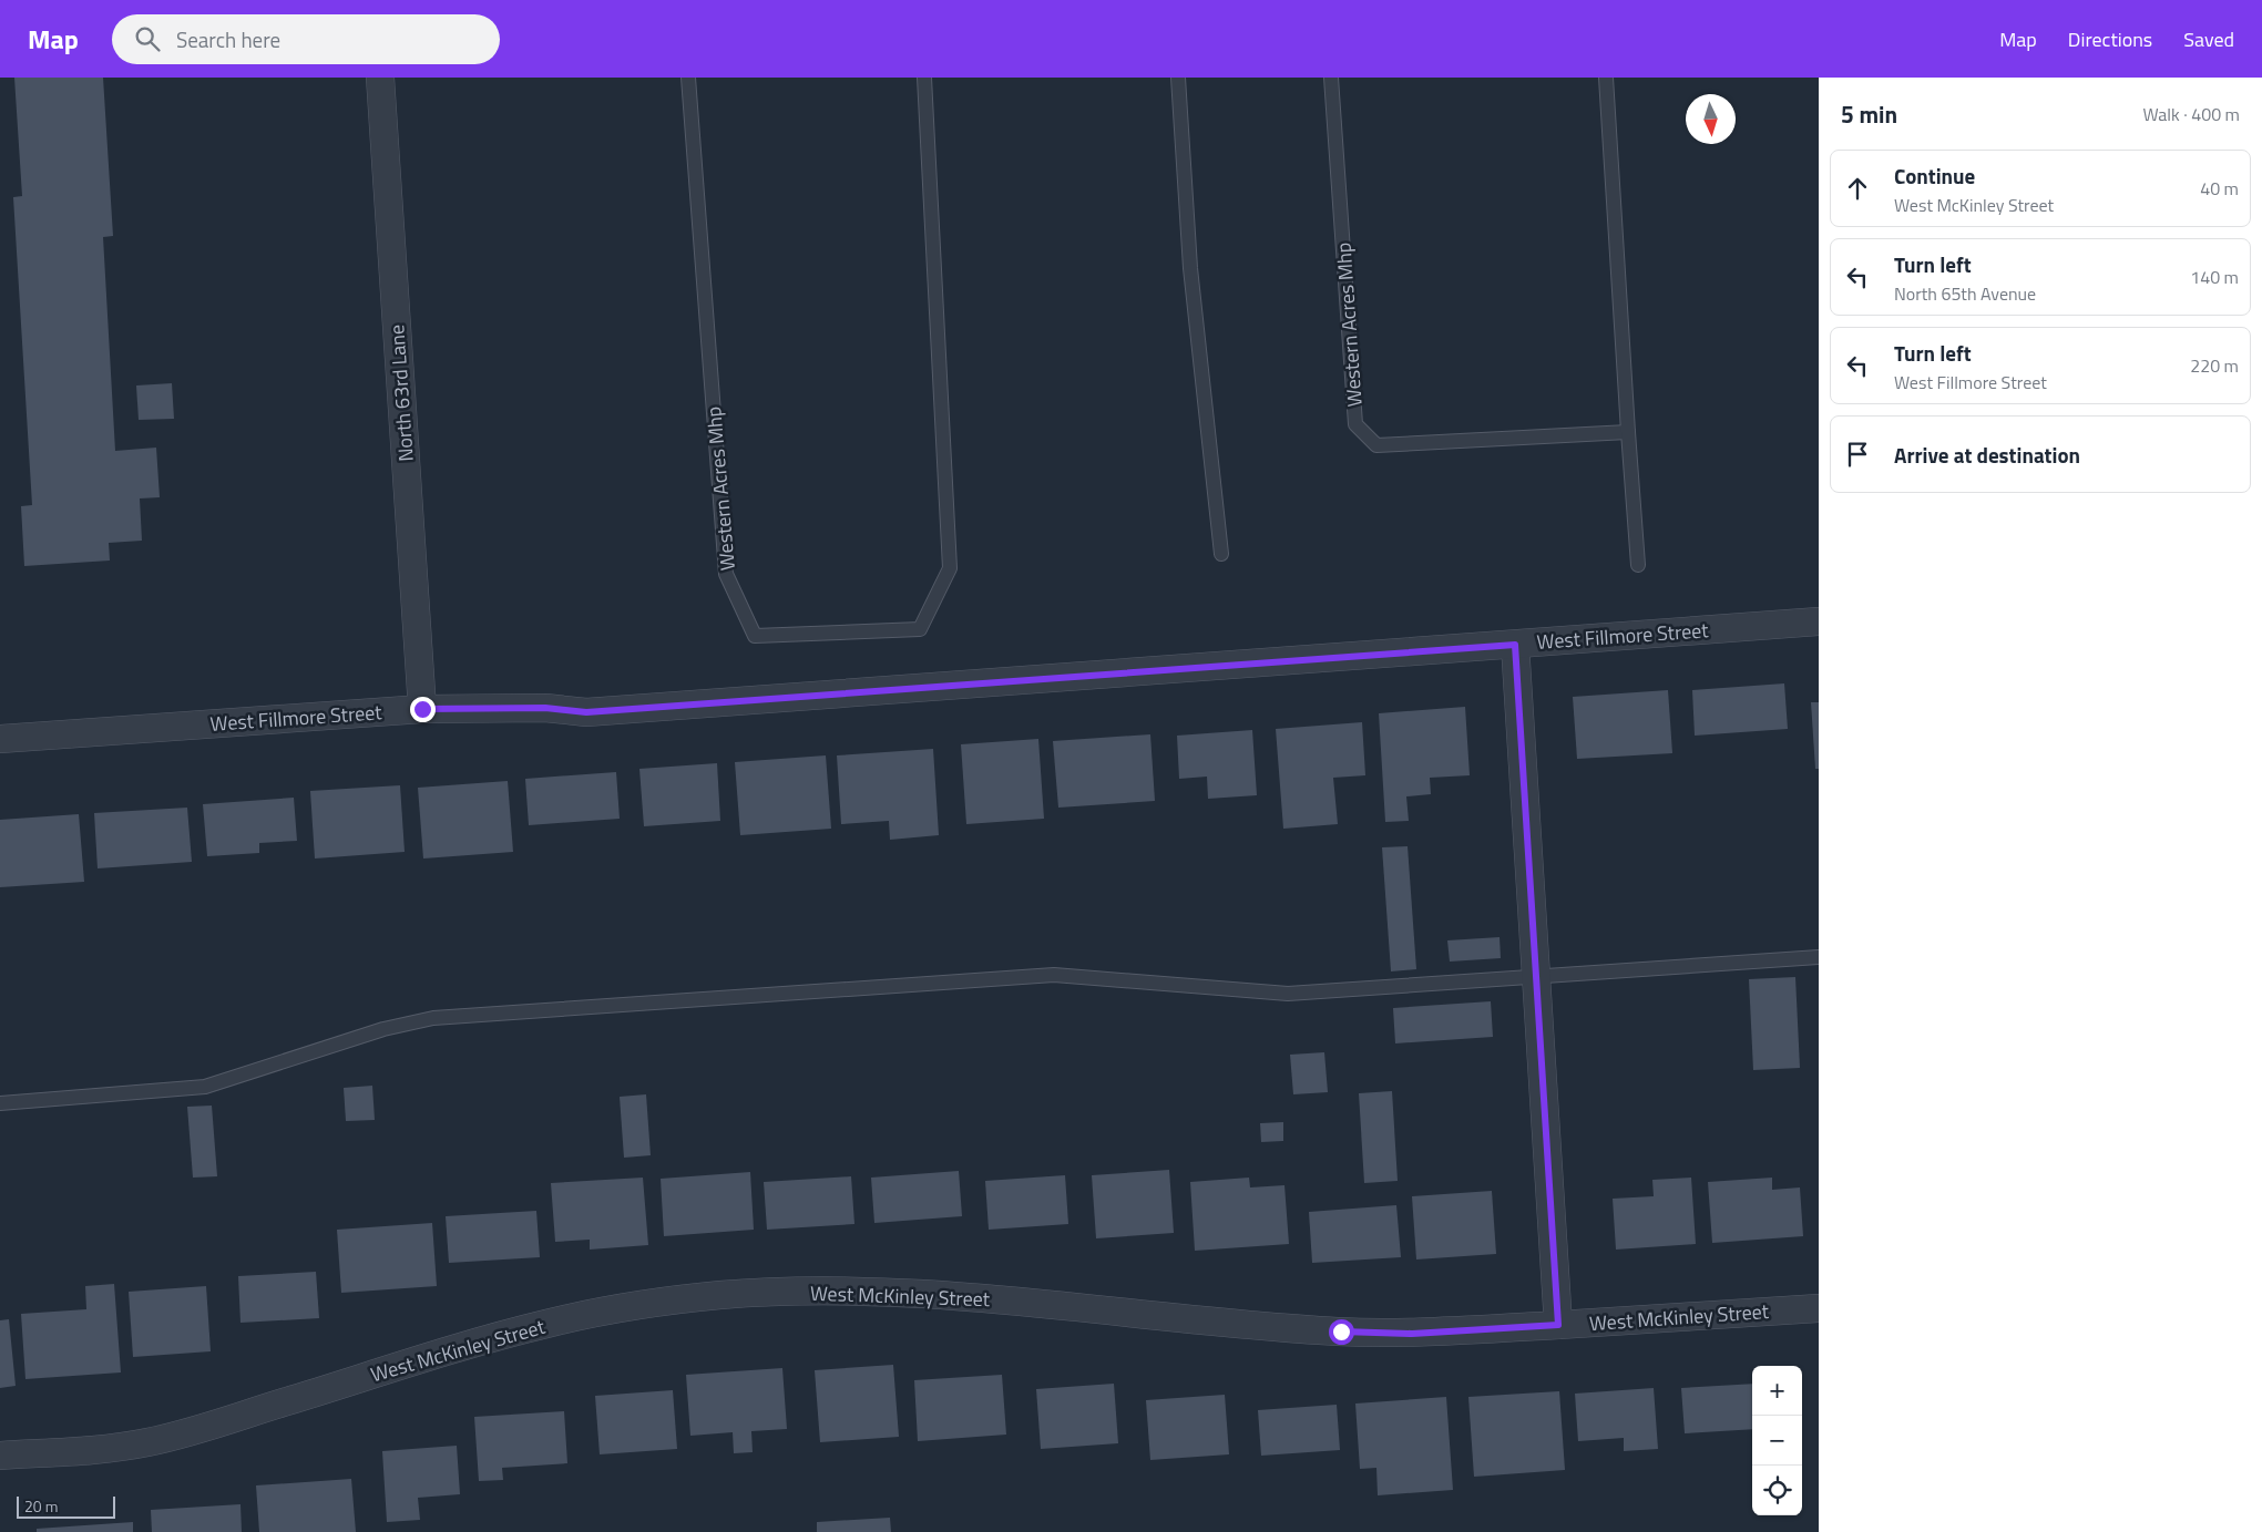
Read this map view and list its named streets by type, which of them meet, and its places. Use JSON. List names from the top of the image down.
{
  "streets": {
    "street": ["North 63rd Lane", "West Fillmore Street", "West McKinley Street"],
    "lane": ["Western Acres Mhp"]
  },
  "crossings": [
    ["North 63rd Lane", "West Fillmore Street"]
  ],
  "scale_bar": "20 m",
  "north": "bottom",
  "page": {
    "header": "Map",
    "search": "Search here",
    "nav": ["Map", "Directions", "Saved"],
    "heading": ["5 min", "Walk · 400 m"],
    "list": [
      ["Continue", "West McKinley Street", "40 m"],
      ["Turn left", "North 65th Avenue", "140 m"],
      ["Turn left", "West Fillmore Street", "220 m"],
      "Arrive at destination"
    ],
    "map_buttons": ["+", "−"],
    "scale": "20 m"
  }
}
